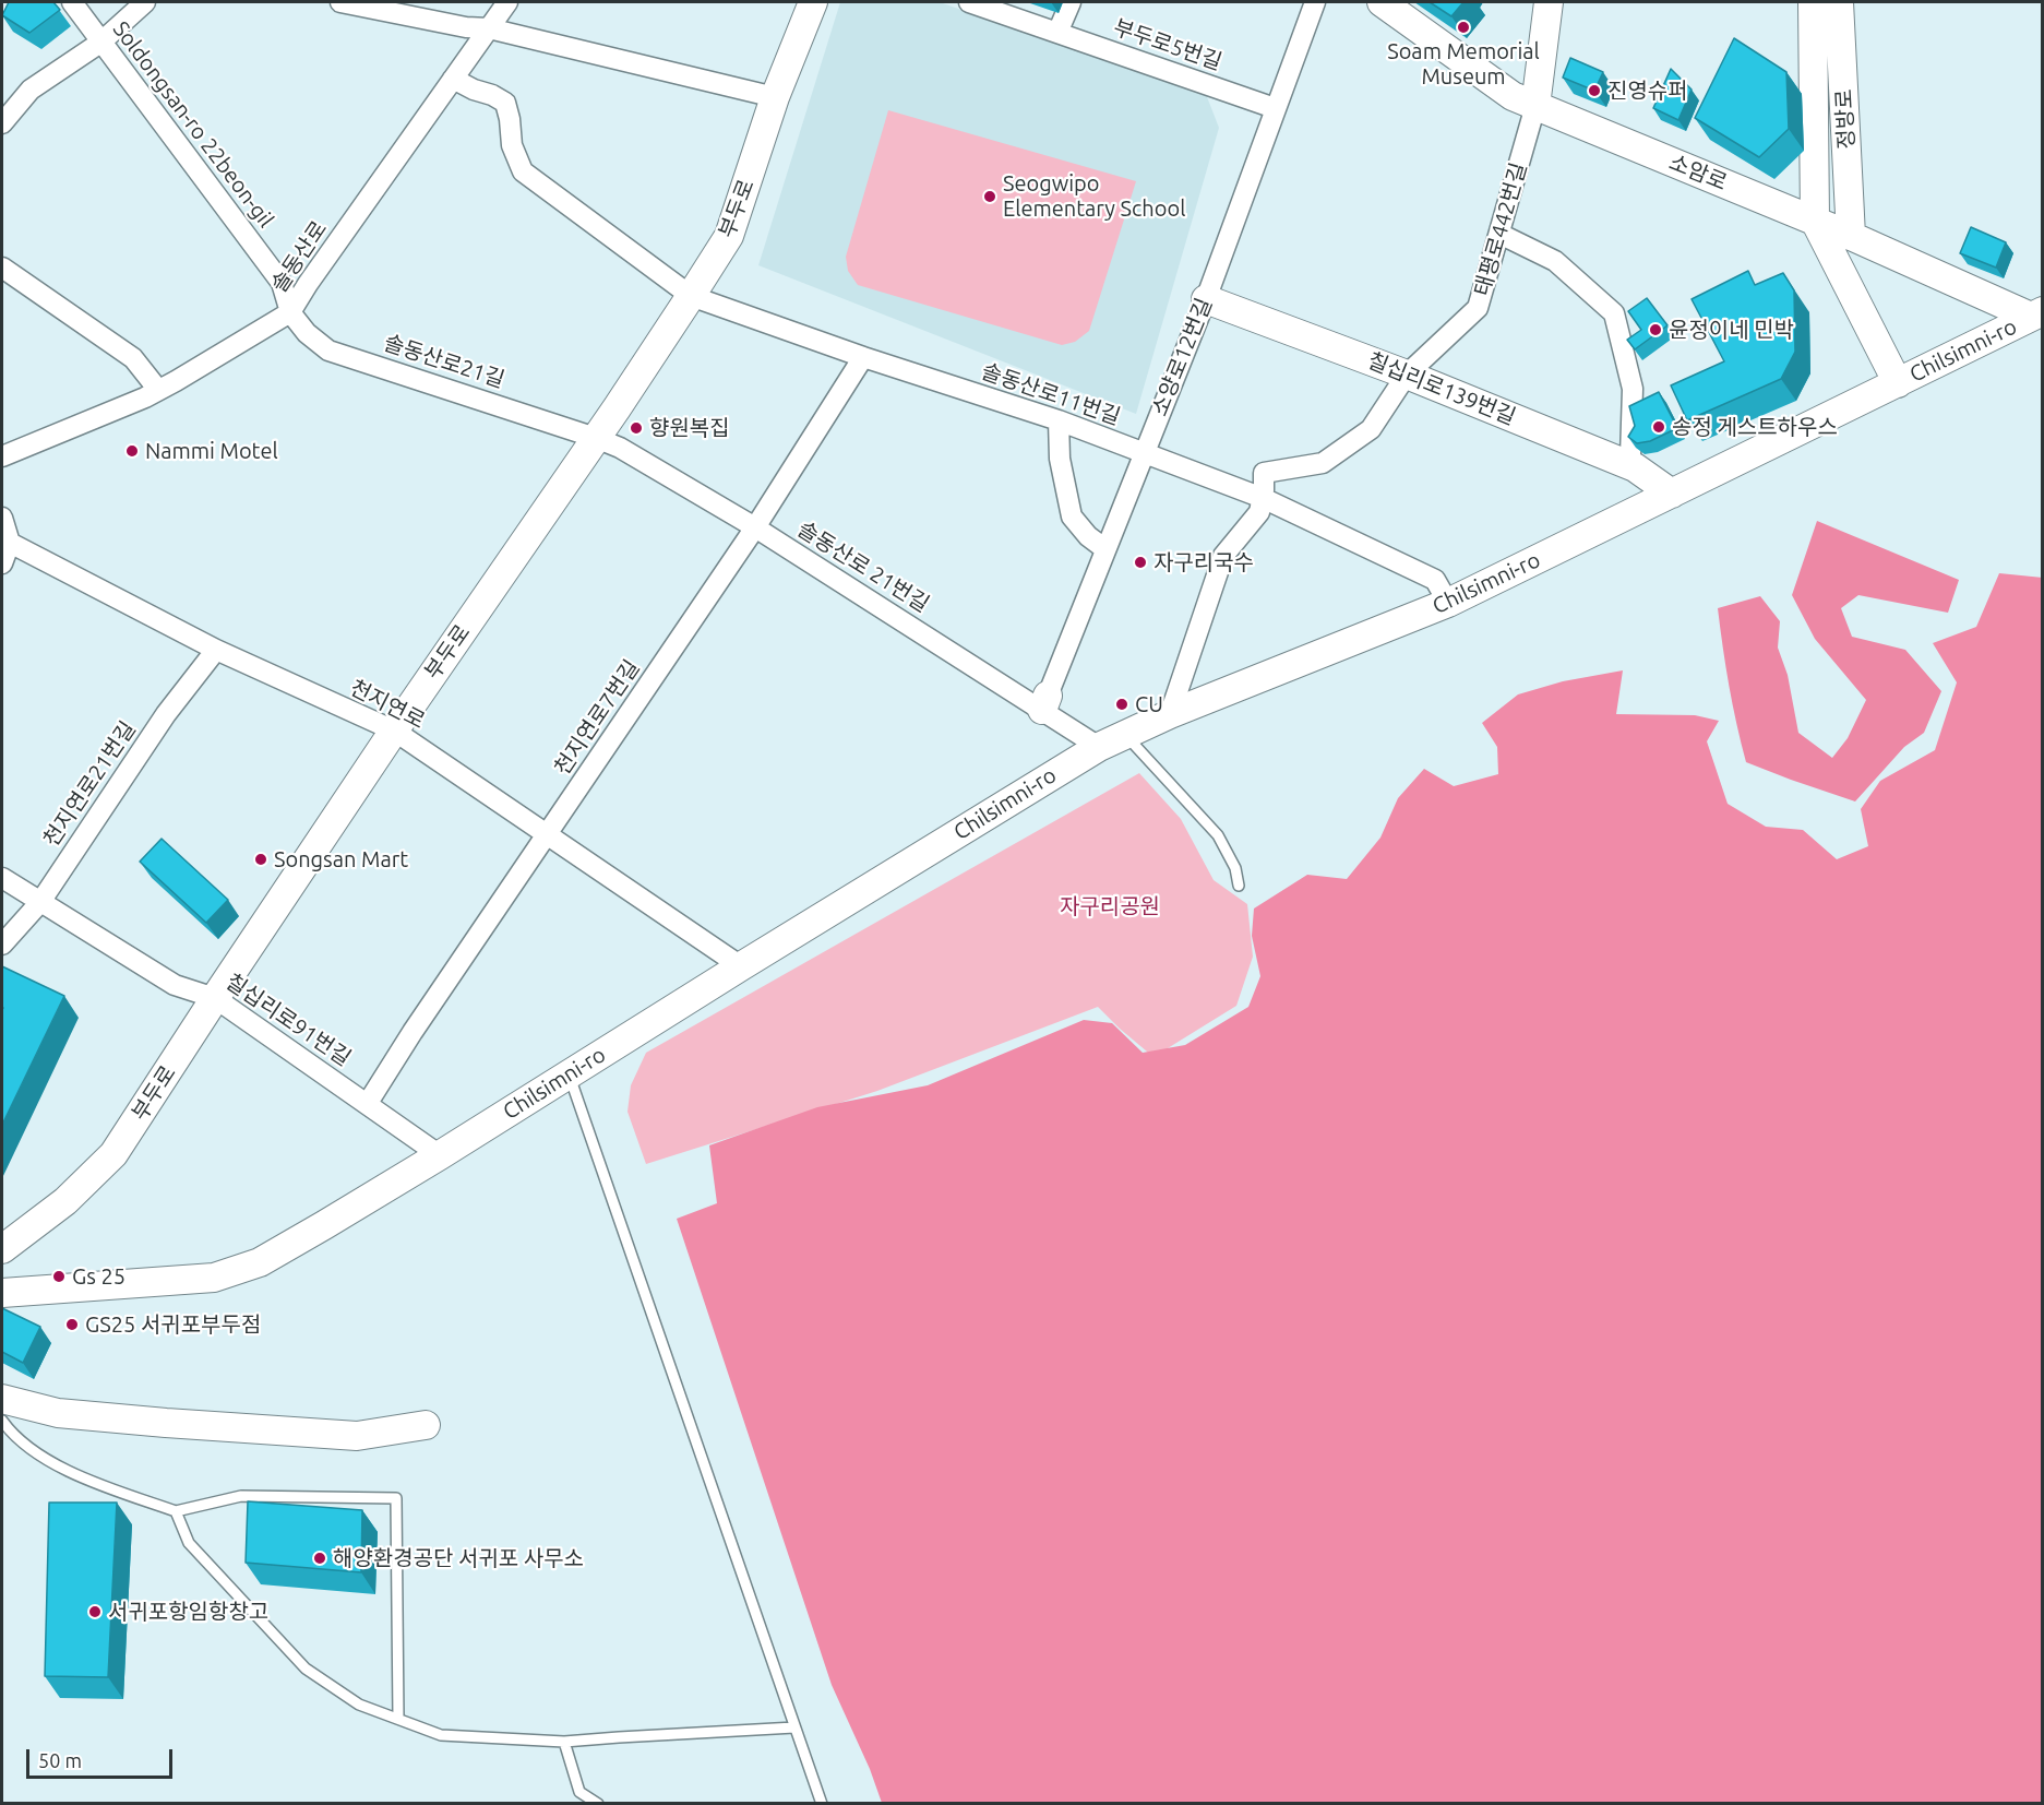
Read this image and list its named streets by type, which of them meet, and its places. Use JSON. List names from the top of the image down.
{
  "streets": {
    "street": [
      "부두로5번길",
      "정방로",
      "Soldongsan-ro 22beon-gil",
      "소암로",
      "부두로",
      "태평로442번길",
      "솔동산로",
      "Chilsimni-ro",
      "소양로12번길",
      "솔동산로21길",
      "칠십리로139번길",
      "솔동산로11번길",
      "솔동산로 21번길",
      "천지연로",
      "천지연로7번길",
      "천지연로21번길",
      "칠십리로91번길"
    ]
  },
  "crossings": [
    ["부두로5번길", "소양로12번길"],
    ["정방로", "소암로"],
    ["Soldongsan-ro 22beon-gil", "솔동산로"],
    ["Soldongsan-ro 22beon-gil", "솔동산로21길"],
    ["소암로", "태평로442번길"],
    ["소암로", "Chilsimni-ro"],
    ["부두로", "솔동산로21길"],
    ["부두로", "솔동산로11번길"],
    ["부두로", "솔동산로 21번길"],
    ["부두로", "천지연로"],
    ["부두로", "칠십리로91번길"],
    ["태평로442번길", "Chilsimni-ro"],
    ["태평로442번길", "칠십리로139번길"],
    ["태평로442번길", "솔동산로11번길"],
    ["솔동산로", "솔동산로21길"],
    ["솔동산로", "솔동산로11번길"],
    ["Chilsimni-ro", "칠십리로139번길"],
    ["Chilsimni-ro", "솔동산로11번길"],
    ["Chilsimni-ro", "솔동산로 21번길"],
    ["Chilsimni-ro", "천지연로"],
    ["Chilsimni-ro", "칠십리로91번길"],
    ["소양로12번길", "칠십리로139번길"],
    ["소양로12번길", "솔동산로11번길"],
    ["소양로12번길", "솔동산로 21번길"],
    ["솔동산로21길", "솔동산로 21번길"],
    ["솔동산로11번길", "천지연로7번길"],
    ["솔동산로 21번길", "천지연로7번길"],
    ["천지연로", "천지연로7번길"],
    ["천지연로", "천지연로21번길"],
    ["천지연로7번길", "칠십리로91번길"],
    ["천지연로21번길", "칠십리로91번길"]
  ],
  "parks": ["자구리공원"],
  "places": [
    "Soam Memorial Museum",
    "진영슈퍼",
    "Seogwipo Elementary School",
    "윤정이네 민박",
    "송정 게스트하우스",
    "향원복집",
    "Nammi Motel",
    "자구리국수",
    "CU",
    "Songsan Mart",
    "Gs 25",
    "GS25 서귀포부두점",
    "해양환경공단 서귀포 사무소",
    "서귀포항임항창고"
  ],
  "scale_bar": "50 m"
}
